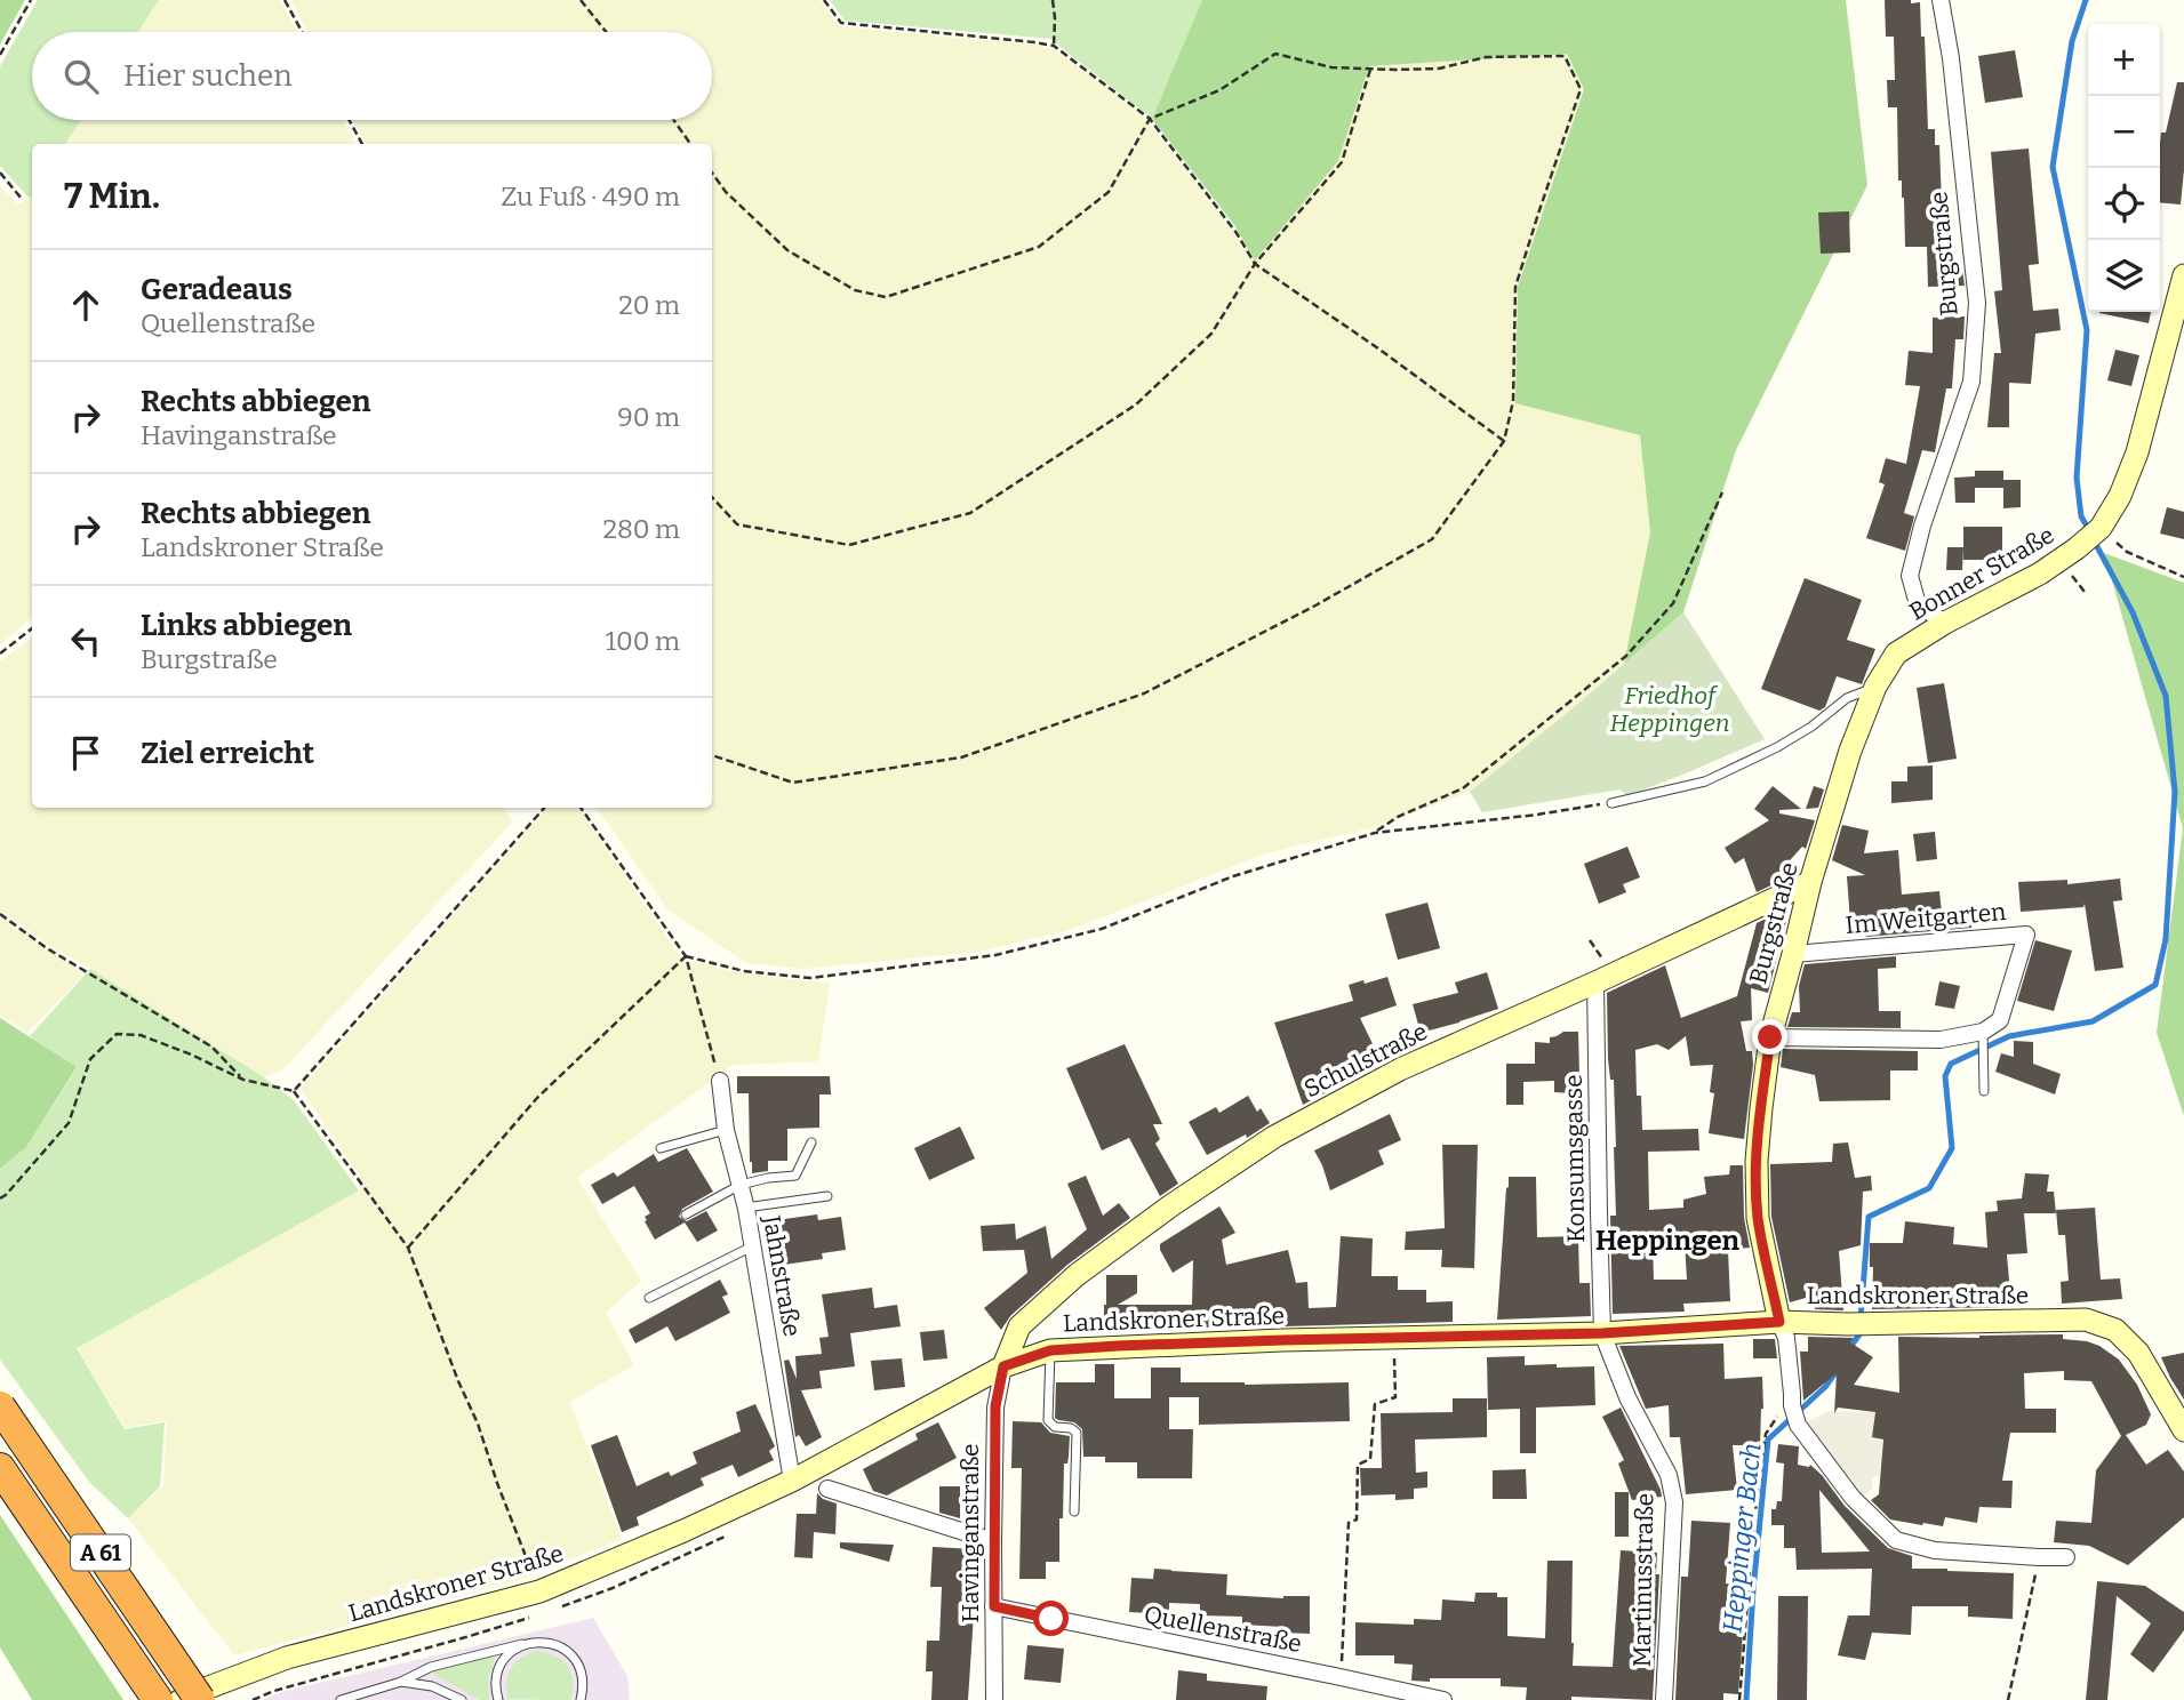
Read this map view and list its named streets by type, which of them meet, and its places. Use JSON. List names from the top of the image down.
{
  "streets": {
    "highway": ["A 61"],
    "main road": [
      "Burgstraße",
      "Bonner Straße",
      "Schulstraße",
      "Landskroner Straße"
    ],
    "street": [
      "Im Weitgarten",
      "Konsumsgasse",
      "Jahnstraße",
      "Havinganstraße",
      "Martinusstraße",
      "Quellenstraße"
    ]
  },
  "crossings": [
    ["Burgstraße", "Bonner Straße"],
    ["Burgstraße", "Im Weitgarten"],
    ["Burgstraße", "Schulstraße"],
    ["Burgstraße", "Landskroner Straße"],
    ["Schulstraße", "Konsumsgasse"],
    ["Schulstraße", "Landskroner Straße"],
    ["Schulstraße", "Havinganstraße"],
    ["Konsumsgasse", "Landskroner Straße"],
    ["Konsumsgasse", "Martinusstraße"],
    ["Jahnstraße", "Landskroner Straße"],
    ["Landskroner Straße", "Havinganstraße"],
    ["Landskroner Straße", "Martinusstraße"],
    ["Havinganstraße", "Quellenstraße"]
  ],
  "districts": ["Heppingen"],
  "water": ["Heppinger Bach"],
  "parks": ["Friedhof Heppingen"],
  "page": {
    "map_buttons": ["+", "−"],
    "search": "Hier suchen",
    "heading": ["7 Min.", "Zu Fuß · 490 m"],
    "list": [
      ["Geradeaus", "Quellenstraße", "20 m"],
      ["Rechts abbiegen", "Havinganstraße", "90 m"],
      ["Rechts abbiegen", "Landskroner Straße", "280 m"],
      ["Links abbiegen", "Burgstraße", "100 m"],
      "Ziel erreicht"
    ]
  }
}
